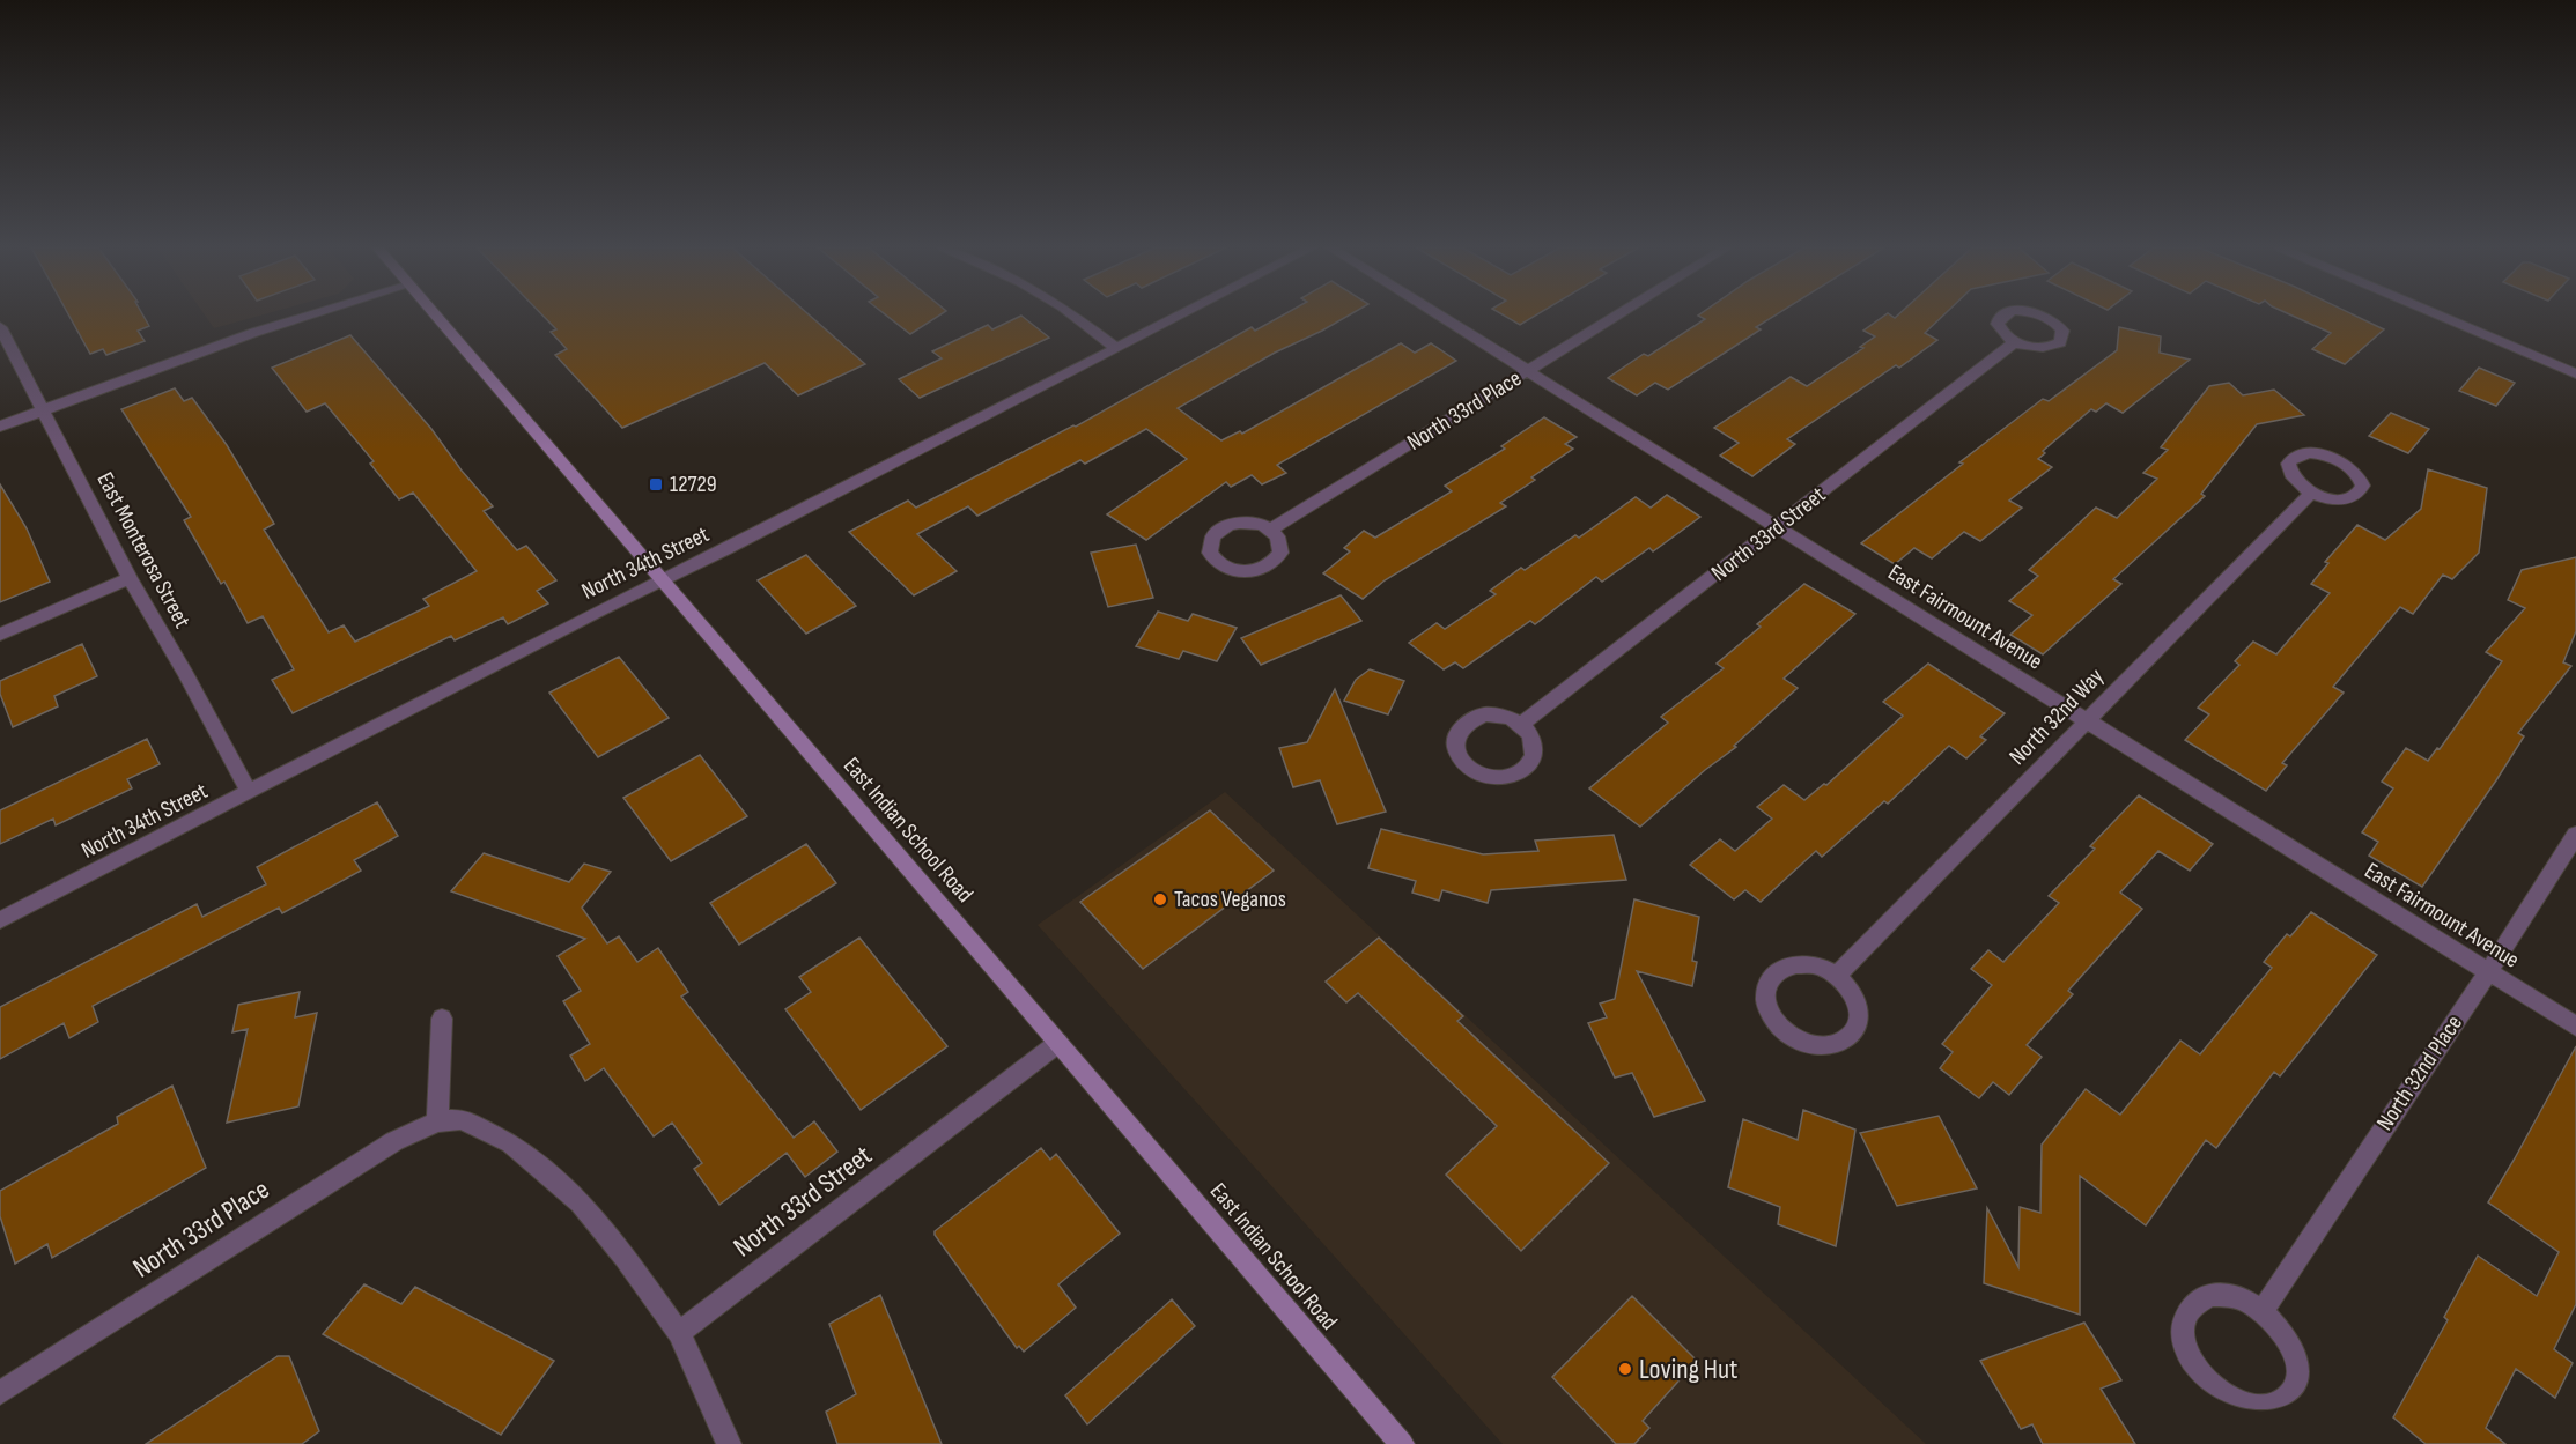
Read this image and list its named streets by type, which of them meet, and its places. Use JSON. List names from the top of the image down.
{
  "streets": {
    "main road": ["East Indian School Road"],
    "street": [
      "North 33rd Place",
      "North 33rd Street",
      "East Monterosa Street",
      "North 34th Street",
      "East Fairmount Avenue",
      "North 32nd Way",
      "North 32nd Place"
    ]
  },
  "crossings": [
    ["North 33rd Place", "North 33rd Street"],
    ["North 33rd Place", "East Fairmount Avenue"],
    ["North 33rd Street", "East Fairmount Avenue"],
    ["North 33rd Street", "East Indian School Road"],
    ["East Monterosa Street", "North 34th Street"],
    ["North 34th Street", "East Indian School Road"],
    ["East Fairmount Avenue", "North 32nd Way"],
    ["East Fairmount Avenue", "North 32nd Place"]
  ],
  "places": {
    "transit": ["12729"],
    "other": ["Tacos Veganos", "Loving Hut"]
  }
}
